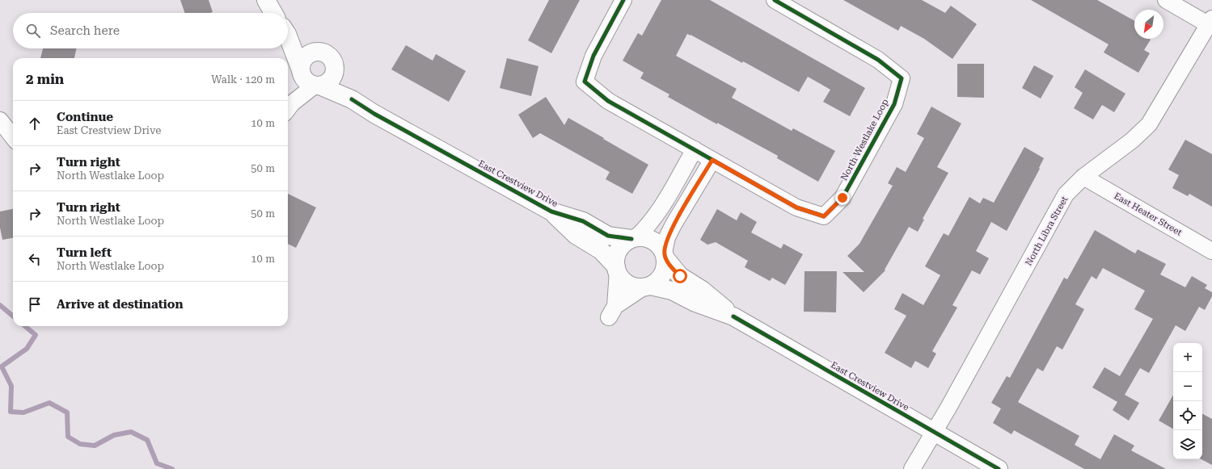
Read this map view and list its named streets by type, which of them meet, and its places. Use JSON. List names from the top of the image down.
{
  "streets": {
    "street": [
      "North Westlake Loop",
      "East Crestview Drive",
      "East Heater Street",
      "North Libra Street"
    ]
  },
  "crossings": [
    ["East Crestview Drive", "North Libra Street"],
    ["East Heater Street", "North Libra Street"]
  ],
  "north": "bottom left",
  "page": {
    "search": "Search here",
    "heading": ["2 min", "Walk · 120 m"],
    "list": [
      ["Continue", "East Crestview Drive", "10 m"],
      ["Turn right", "North Westlake Loop", "50 m"],
      ["Turn right", "North Westlake Loop", "50 m"],
      ["Turn left", "North Westlake Loop", "10 m"],
      "Arrive at destination"
    ],
    "map_buttons": ["+", "−"]
  }
}
